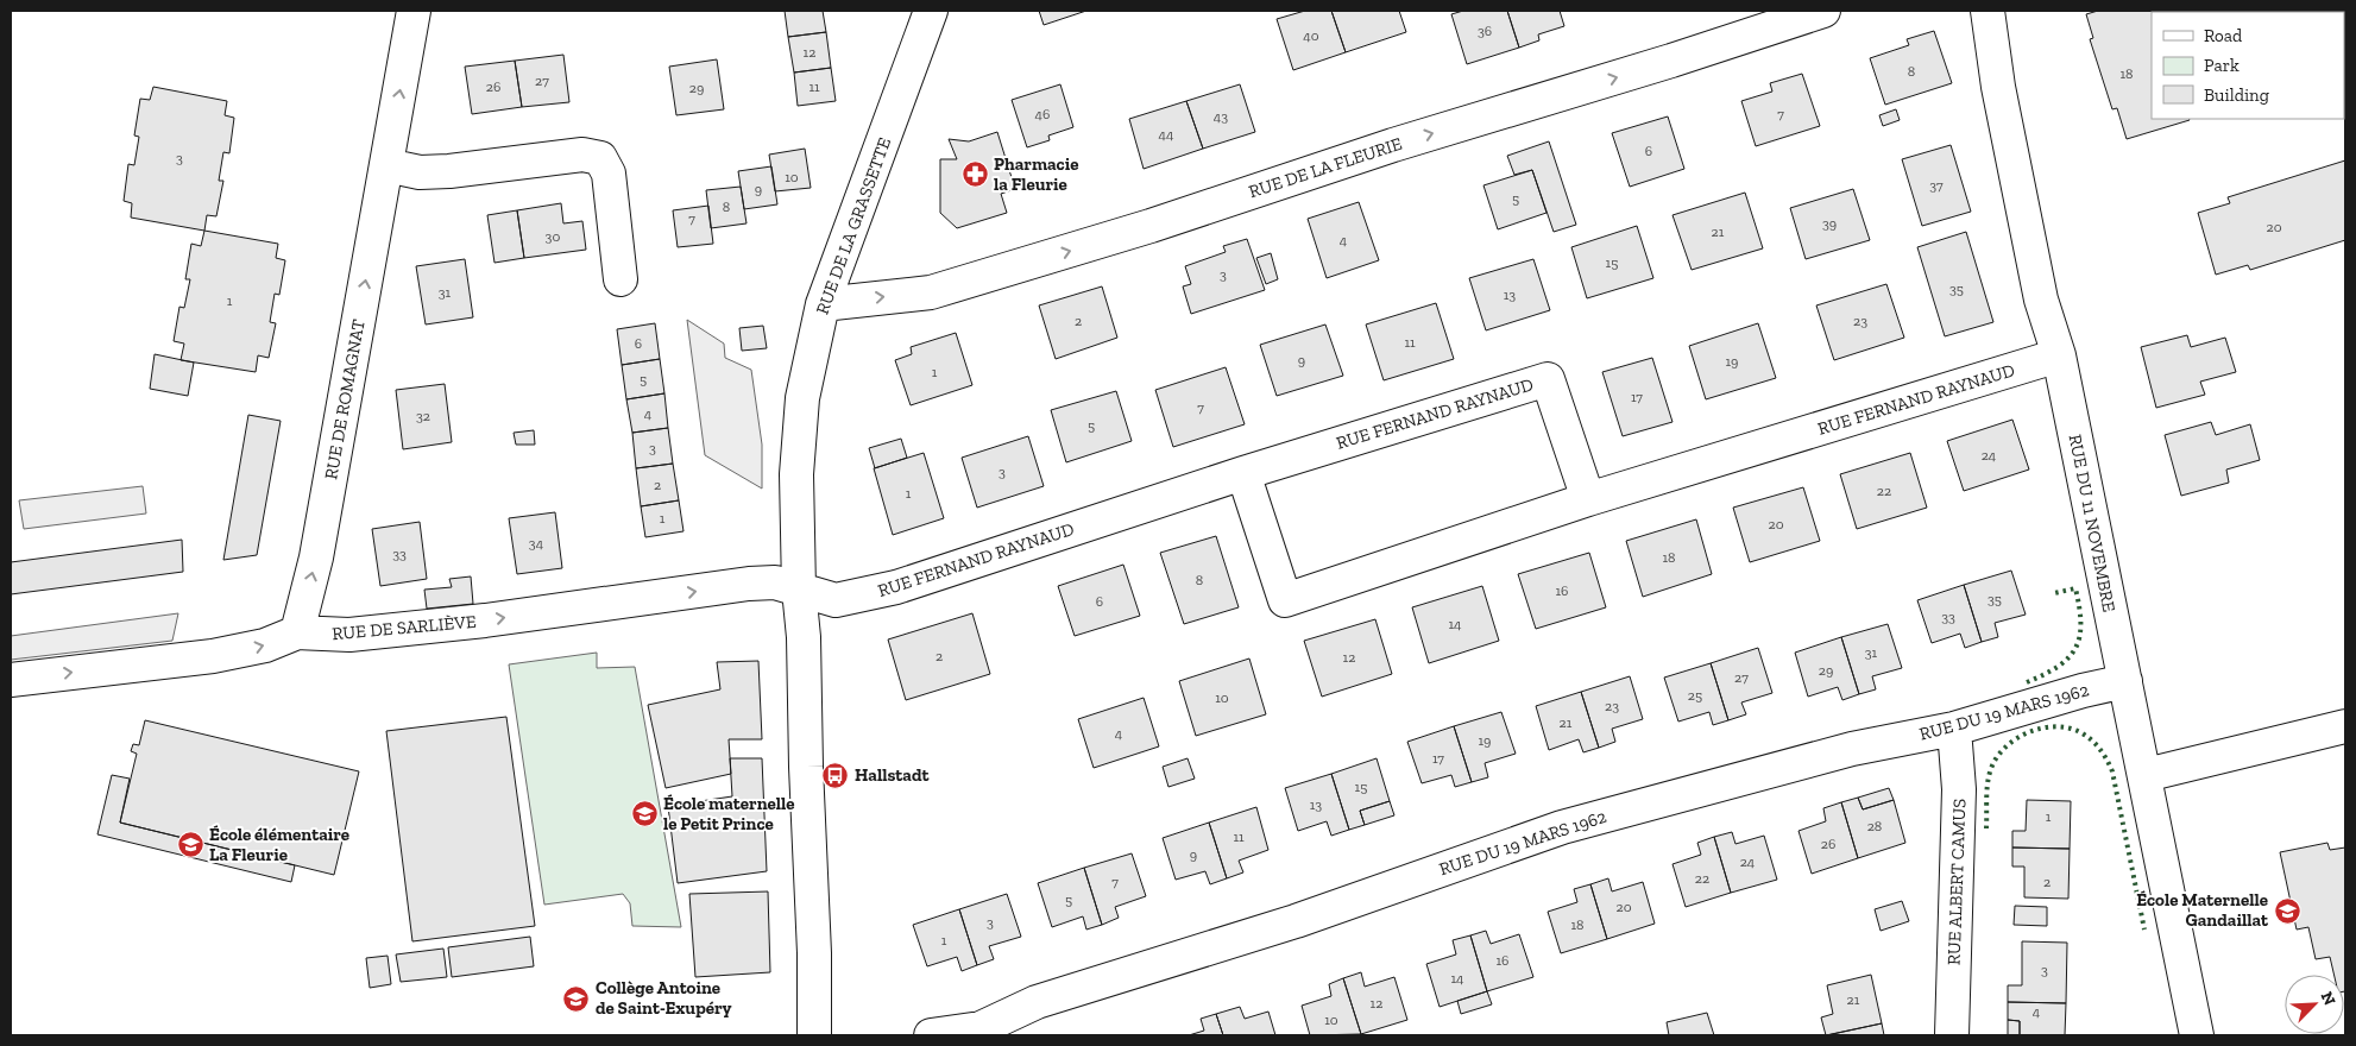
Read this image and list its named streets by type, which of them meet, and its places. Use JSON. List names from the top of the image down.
{
  "streets": {
    "street": [
      "RUE DE LA FLEURIE",
      "RUE DE LA GRASSETTE",
      "RUE DE ROMAGNAT",
      "RUE FERNAND RAYNAUD",
      "RUE DU 11 NOVEMBRE",
      "RUE DE SARLIÈVE",
      "RUE DU 19 MARS 1962",
      "RUE ALBERT CAMUS"
    ]
  },
  "crossings": [
    ["RUE DE LA FLEURIE", "RUE DE LA GRASSETTE"],
    ["RUE DE LA GRASSETTE", "RUE FERNAND RAYNAUD"],
    ["RUE DE LA GRASSETTE", "RUE DE SARLIÈVE"],
    ["RUE DE ROMAGNAT", "RUE DE SARLIÈVE"],
    ["RUE FERNAND RAYNAUD", "RUE DU 11 NOVEMBRE"],
    ["RUE FERNAND RAYNAUD", "RUE DE SARLIÈVE"],
    ["RUE DU 11 NOVEMBRE", "RUE DU 19 MARS 1962"],
    ["RUE DU 19 MARS 1962", "RUE ALBERT CAMUS"]
  ],
  "one_way": ["RUE DE LA FLEURIE", "RUE DE ROMAGNAT", "RUE DE SARLIÈVE"],
  "places": {
    "pharmacy": ["Pharmacie la Fleurie"],
    "bus stop": ["Hallstadt"],
    "school or university": [
      "École maternelle le Petit Prince",
      "École élémentaire La Fleurie",
      "École Maternelle Gandaillat",
      "Collège Antoine de Saint-Exupéry"
    ]
  },
  "house_numbers": [
    "36",
    "40",
    "12",
    "8",
    "18",
    "27",
    "26",
    "11",
    "29",
    "46",
    "7",
    "43",
    "44",
    "6",
    "3",
    "10",
    "37",
    "9",
    "5",
    "8",
    "7",
    "39",
    "20",
    "21",
    "30",
    "4",
    "15",
    "3",
    "35",
    "31",
    "13",
    "1",
    "2",
    "23",
    "11",
    "6",
    "9",
    "19",
    "1",
    "5",
    "17",
    "7",
    "4",
    "32",
    "5",
    "3",
    "24",
    "3",
    "2",
    "22",
    "1",
    "1",
    "20",
    "34",
    "33",
    "18",
    "8",
    "16",
    "35",
    "6",
    "33",
    "14",
    "31",
    "2",
    "12",
    "29",
    "27",
    "25",
    "10",
    "23",
    "21",
    "4",
    "19",
    "17",
    "15",
    "13",
    "1",
    "28",
    "11",
    "26",
    "9",
    "24",
    "22",
    "7",
    "2",
    "5",
    "20",
    "3",
    "18",
    "1",
    "16",
    "3",
    "14",
    "21",
    "12",
    "4",
    "10"
  ],
  "legend": ["Road", "Park", "Building"],
  "north": "top right"
}
